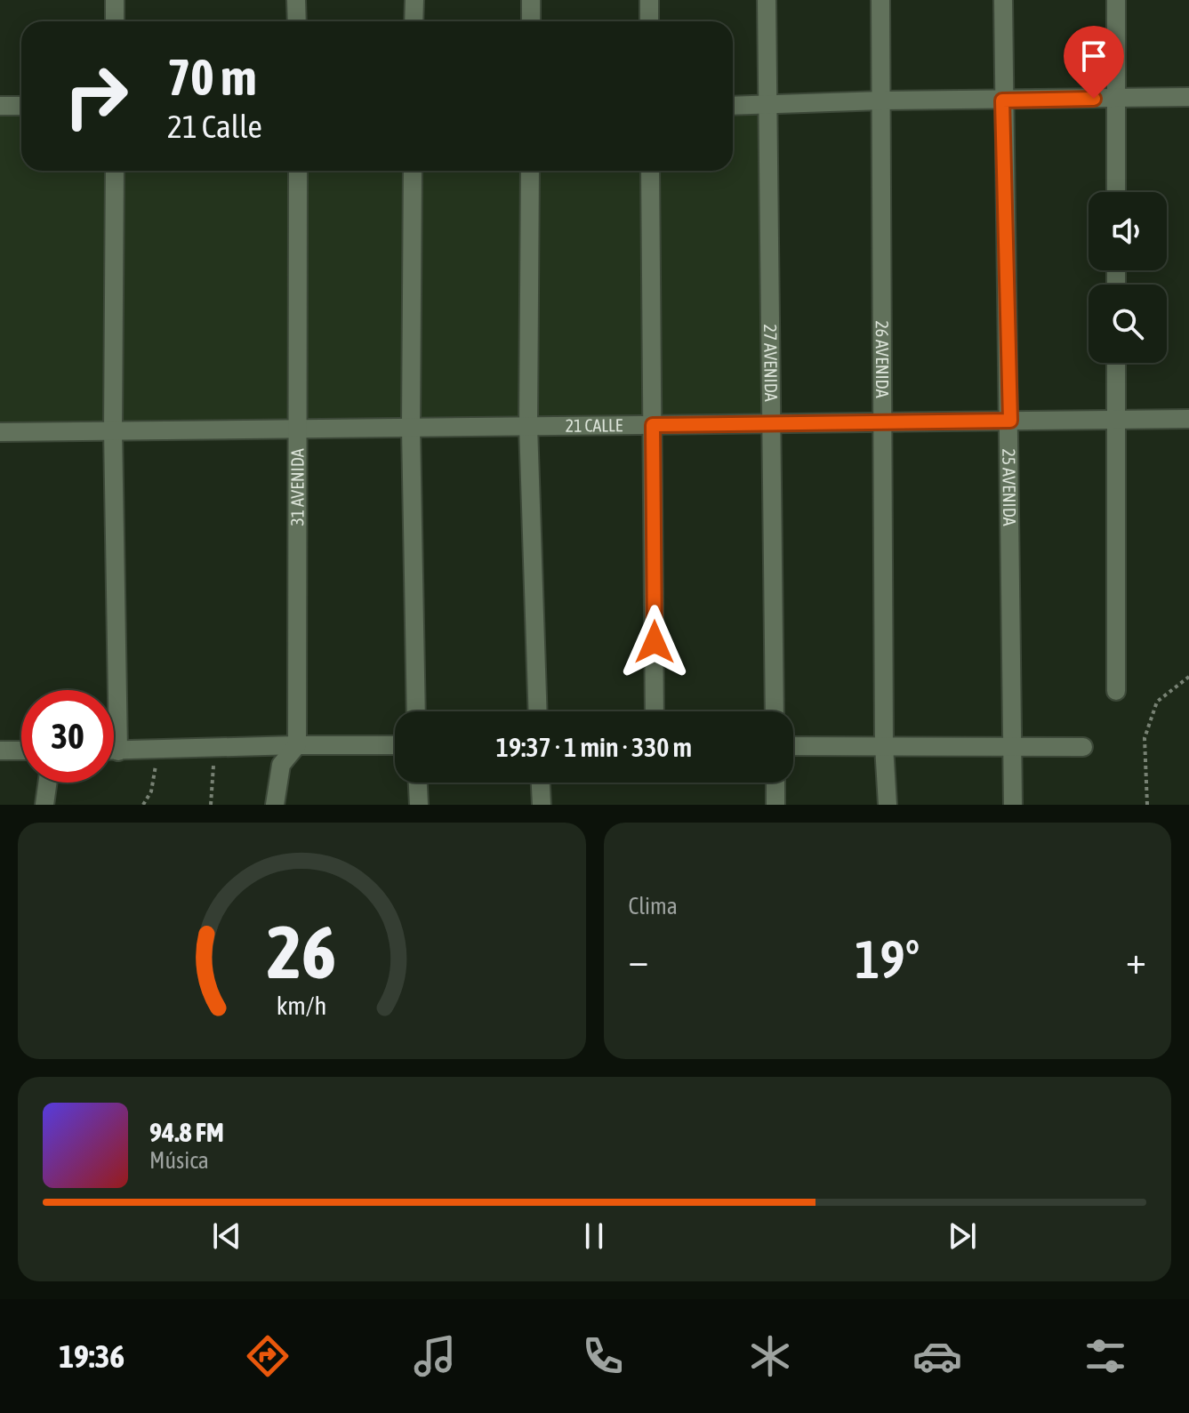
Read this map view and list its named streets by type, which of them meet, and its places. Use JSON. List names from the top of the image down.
{
  "streets": {
    "street": [
      "26 AVENIDA",
      "27 AVENIDA",
      "21 CALLE",
      "31 AVENIDA",
      "25 AVENIDA"
    ]
  },
  "crossings": [
    ["26 AVENIDA", "21 CALLE"],
    ["27 AVENIDA", "21 CALLE"],
    ["21 CALLE", "31 AVENIDA"],
    ["21 CALLE", "25 AVENIDA"]
  ],
  "page": {
    "turn": ["70 m", "21 Calle"],
    "limit": "30",
    "trip": "19:37 · 1 min · 330 m",
    "tile": "Clima",
    "heat": ["−", "19°", "+"],
    "song": ["94.8 FM", "Música"],
    "tabs": "19:36",
    "gauge": ["26", "km/h"]
  }
}
